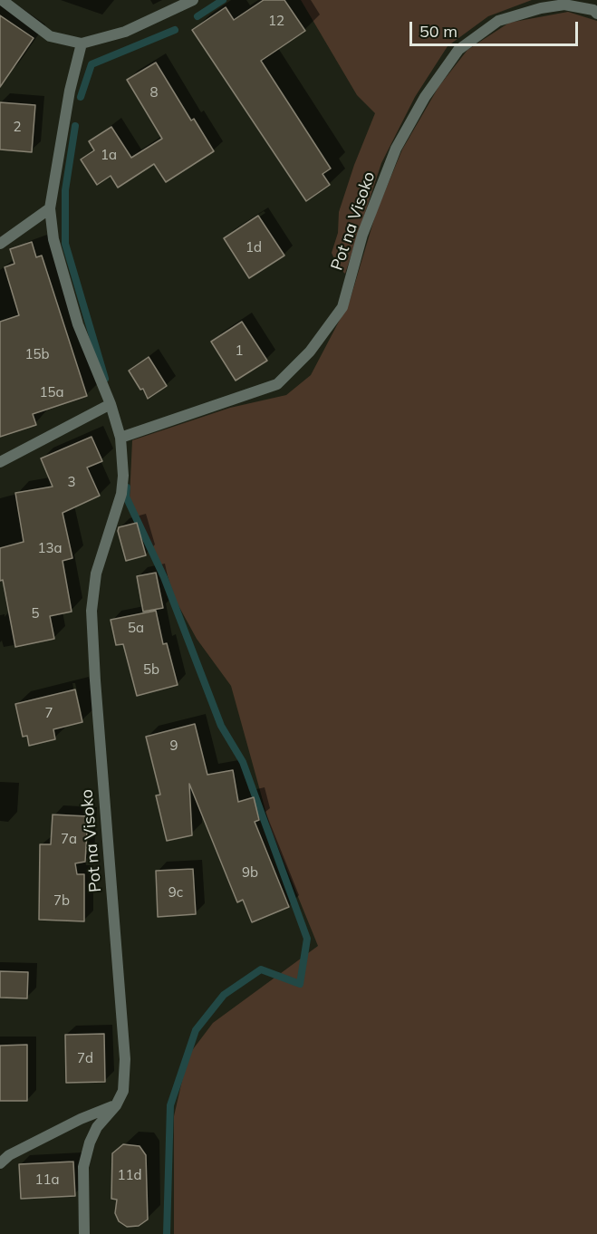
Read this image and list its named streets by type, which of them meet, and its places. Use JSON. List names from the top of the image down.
{
  "streets": {
    "street": ["Pot na Visoko"]
  },
  "house_numbers": [
    "12",
    "8",
    "2",
    "1a",
    "1d",
    "1",
    "15b",
    "15a",
    "3",
    "13a",
    "5",
    "5a",
    "5b",
    "7",
    "9",
    "7a",
    "9b",
    "9c",
    "7b",
    "7d",
    "11d",
    "11a"
  ],
  "scale_bar": "50 m"
}
